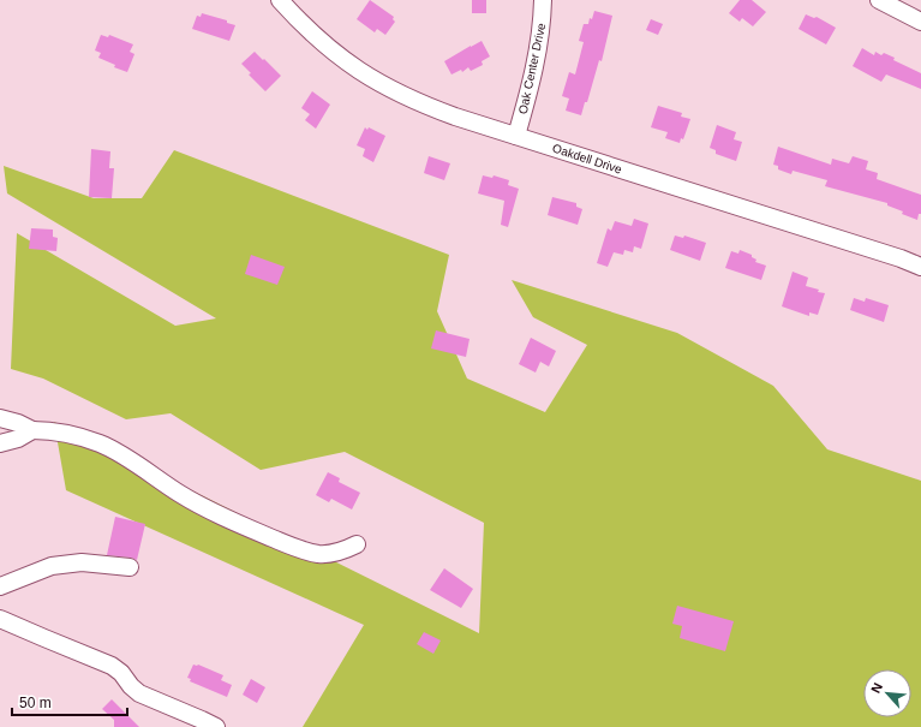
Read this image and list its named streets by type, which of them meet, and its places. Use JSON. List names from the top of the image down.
{
  "streets": {
    "street": ["Oak Center Drive", "Oakdell Drive"]
  },
  "crossings": [
    ["Oak Center Drive", "Oakdell Drive"]
  ],
  "scale_bar": "50 m",
  "north": "top left"
}
